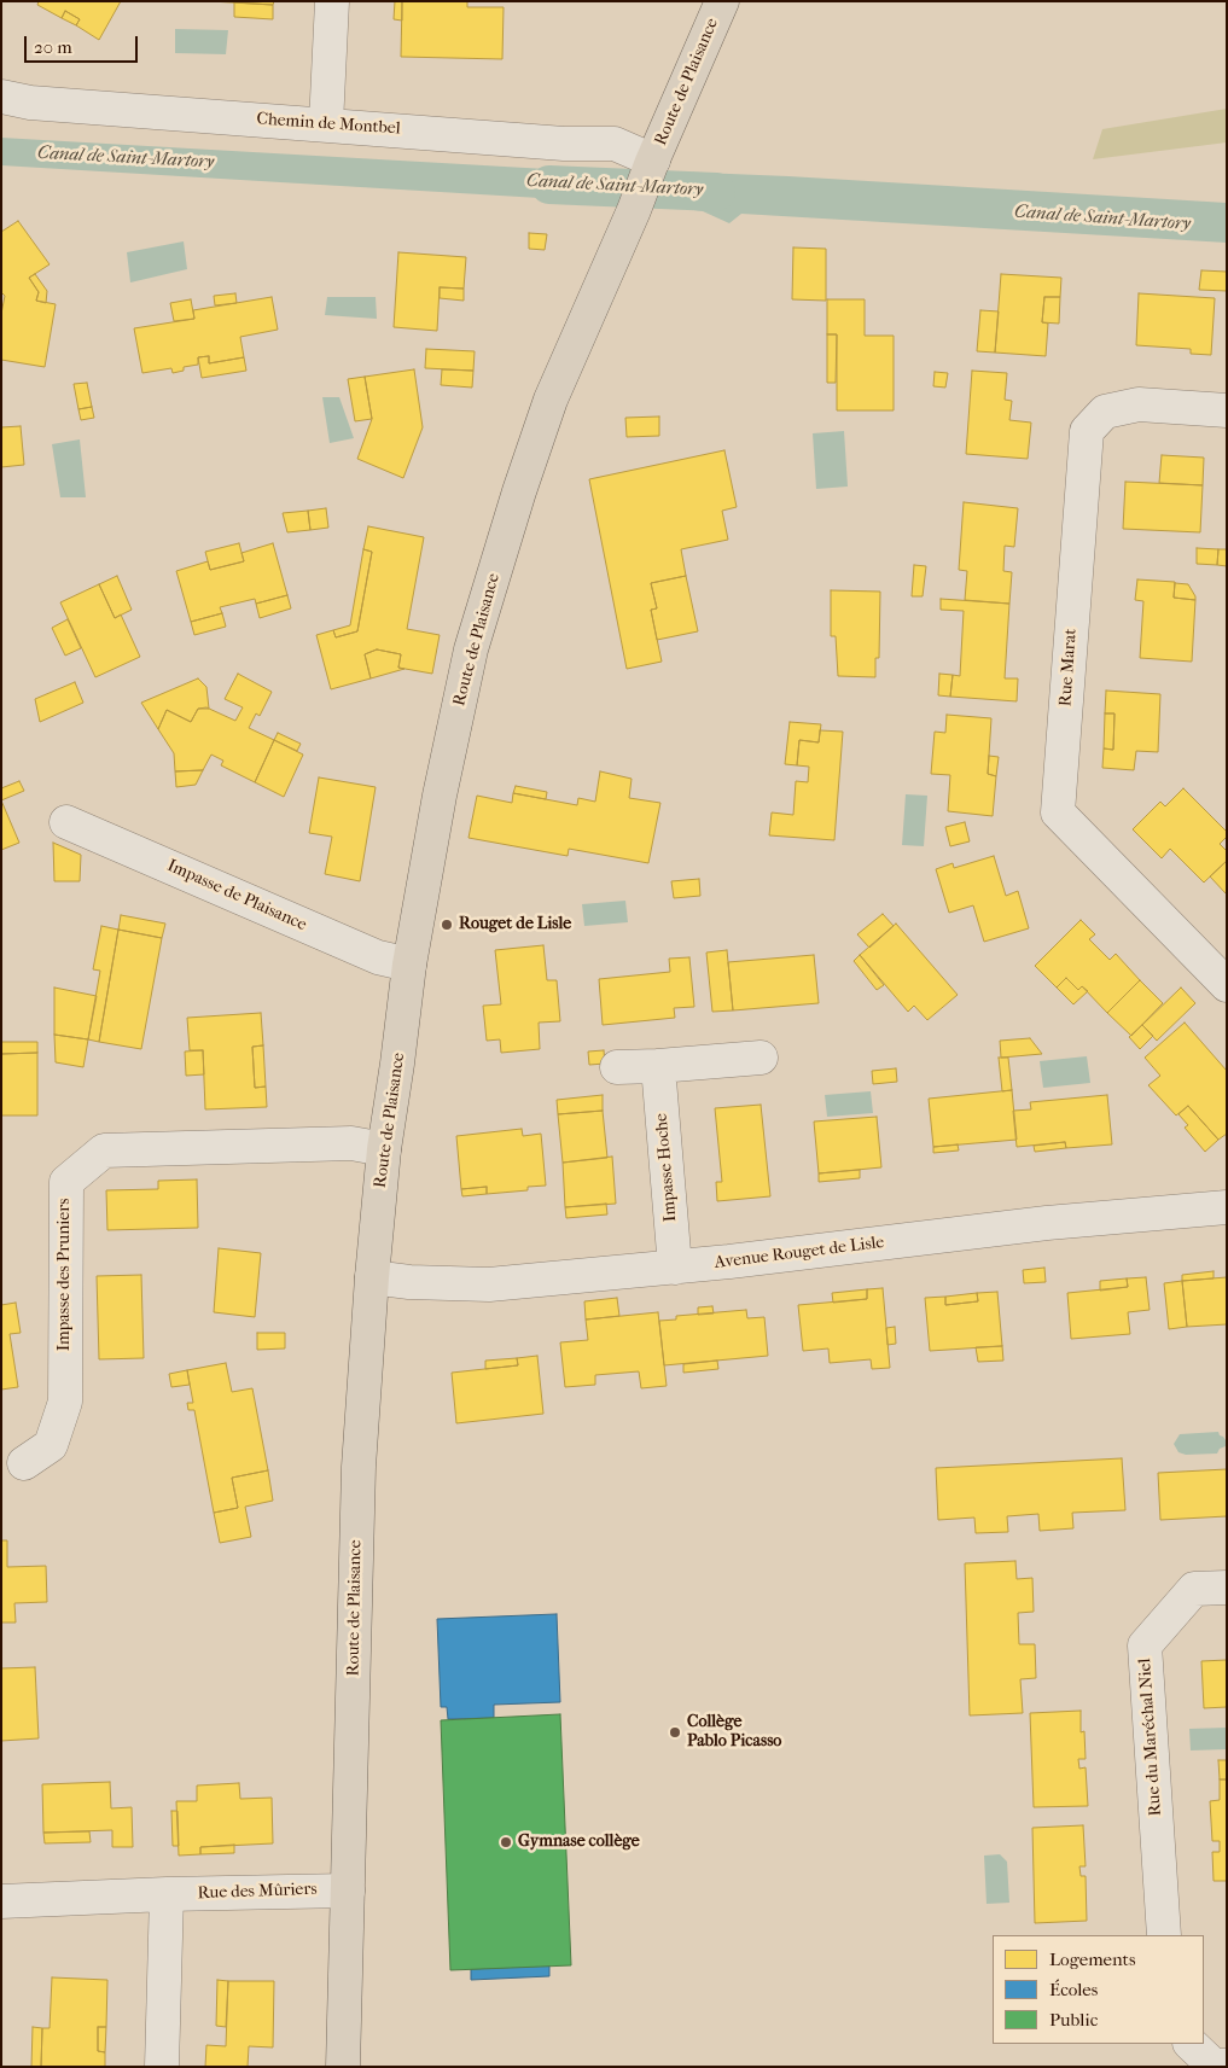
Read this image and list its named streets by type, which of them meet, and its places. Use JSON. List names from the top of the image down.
{
  "streets": {
    "main road": ["Route de Plaisance"],
    "street": [
      "Chemin de Montbel",
      "Rue Marat",
      "Impasse de Plaisance",
      "Impasse Hoche",
      "Avenue Rouget de Lisle",
      "Impasse des Pruniers",
      "Rue du Maréchal Niel",
      "Rue des Mûriers"
    ]
  },
  "crossings": [
    ["Route de Plaisance", "Chemin de Montbel"],
    ["Route de Plaisance", "Impasse de Plaisance"],
    ["Route de Plaisance", "Avenue Rouget de Lisle"],
    ["Route de Plaisance", "Impasse des Pruniers"],
    ["Route de Plaisance", "Rue des Mûriers"],
    ["Impasse Hoche", "Avenue Rouget de Lisle"]
  ],
  "water": ["Canal de Saint-Martory"],
  "places": ["Rouget de Lisle", "Collège Pablo Picasso", "Gymnase collège"],
  "legend": ["Logements", "Écoles", "Public"],
  "scale_bar": "20 m"
}
